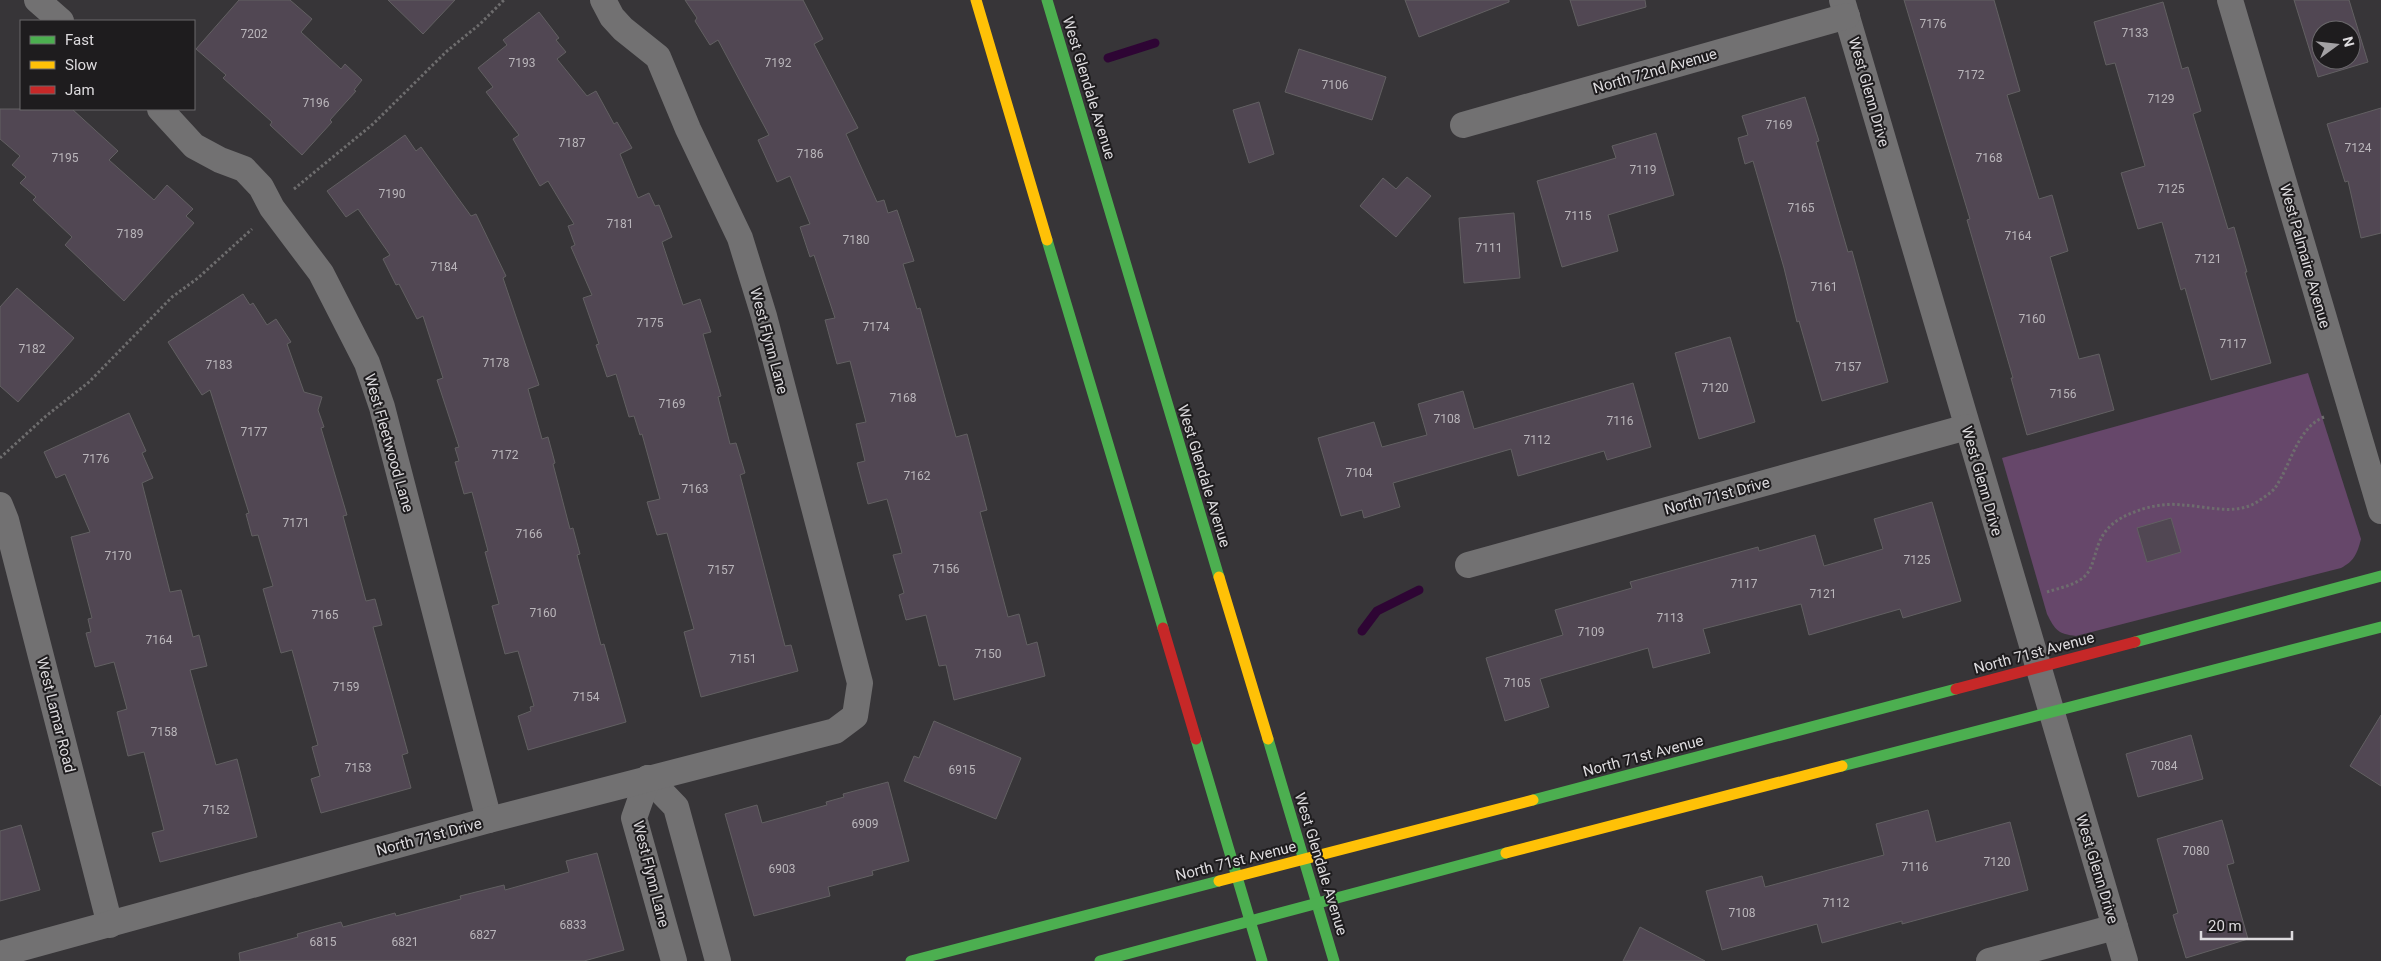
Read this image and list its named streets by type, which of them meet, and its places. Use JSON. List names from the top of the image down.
{
  "streets": {
    "street": [
      "North 72nd Avenue",
      "West Glendale Avenue",
      "West Glenn Drive",
      "West Palmaire Avenue",
      "West Flynn Lane",
      "West Fleetwood Lane",
      "North 71st Drive",
      "North 71st Avenue",
      "West Lamar Road"
    ]
  },
  "crossings": [
    ["North 72nd Avenue", "West Glenn Drive"],
    ["West Glendale Avenue", "North 71st Avenue"],
    ["West Glenn Drive", "North 71st Drive"],
    ["West Glenn Drive", "North 71st Avenue"],
    ["West Flynn Lane", "North 71st Drive"],
    ["West Fleetwood Lane", "North 71st Drive"],
    ["North 71st Drive", "West Lamar Road"]
  ],
  "house_numbers": [
    "7176",
    "7133",
    "7202",
    "7193",
    "7192",
    "7172",
    "7106",
    "7129",
    "7196",
    "7169",
    "7187",
    "7124",
    "7186",
    "7195",
    "7168",
    "7119",
    "7125",
    "7190",
    "7165",
    "7115",
    "7181",
    "7189",
    "7164",
    "7180",
    "7111",
    "7121",
    "7184",
    "7161",
    "7160",
    "7175",
    "7174",
    "7117",
    "7182",
    "7178",
    "7183",
    "7157",
    "7120",
    "7156",
    "7168",
    "7169",
    "7108",
    "7116",
    "7177",
    "7112",
    "7172",
    "7176",
    "7104",
    "7162",
    "7163",
    "7171",
    "7166",
    "7170",
    "7125",
    "7156",
    "7157",
    "7117",
    "7121",
    "7160",
    "7165",
    "7113",
    "7109",
    "7164",
    "7150",
    "7151",
    "7105",
    "7159",
    "7154",
    "7158",
    "7084",
    "7153",
    "6915",
    "7152",
    "6909",
    "7080",
    "7120",
    "7116",
    "6903",
    "7112",
    "7108",
    "6833",
    "6827",
    "6815",
    "6821"
  ],
  "legend": ["Fast", "Slow", "Jam"],
  "scale_bar": "20 m",
  "north": "right"
}
